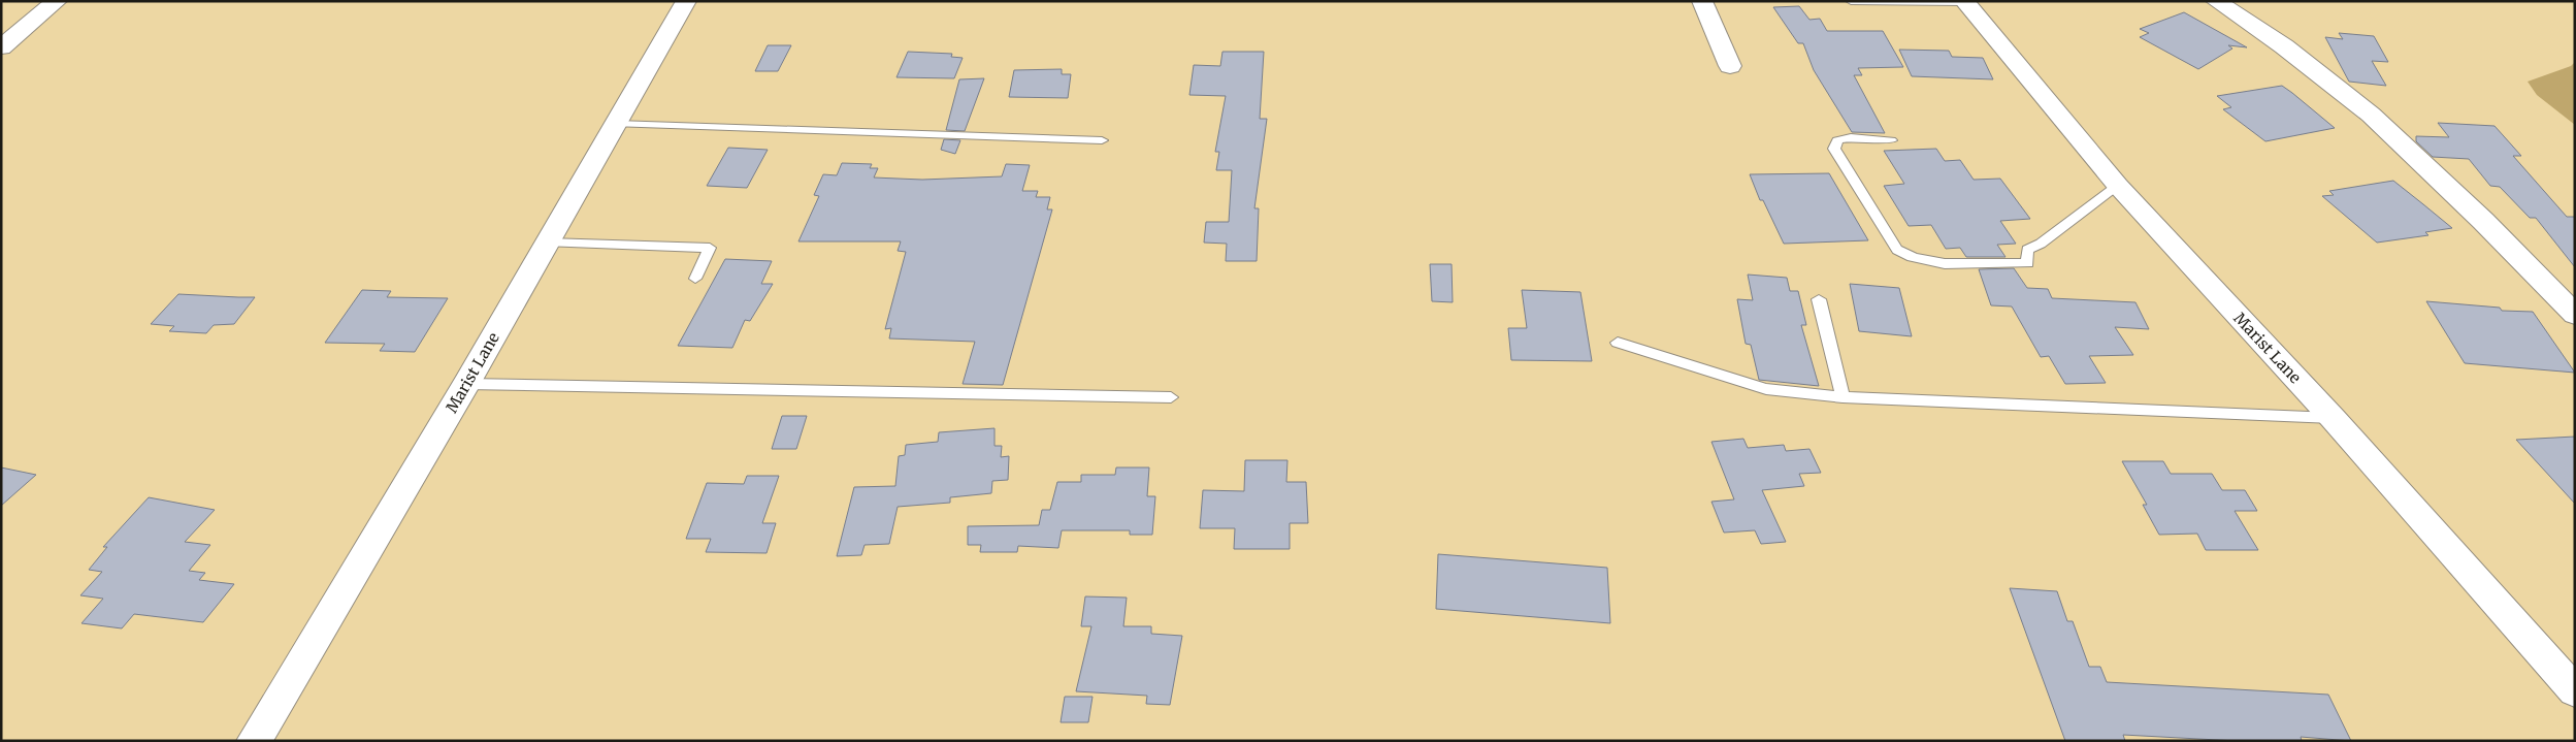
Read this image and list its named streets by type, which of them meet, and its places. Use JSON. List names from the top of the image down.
{
  "streets": {
    "street": ["Marist Lane"]
  }
}
